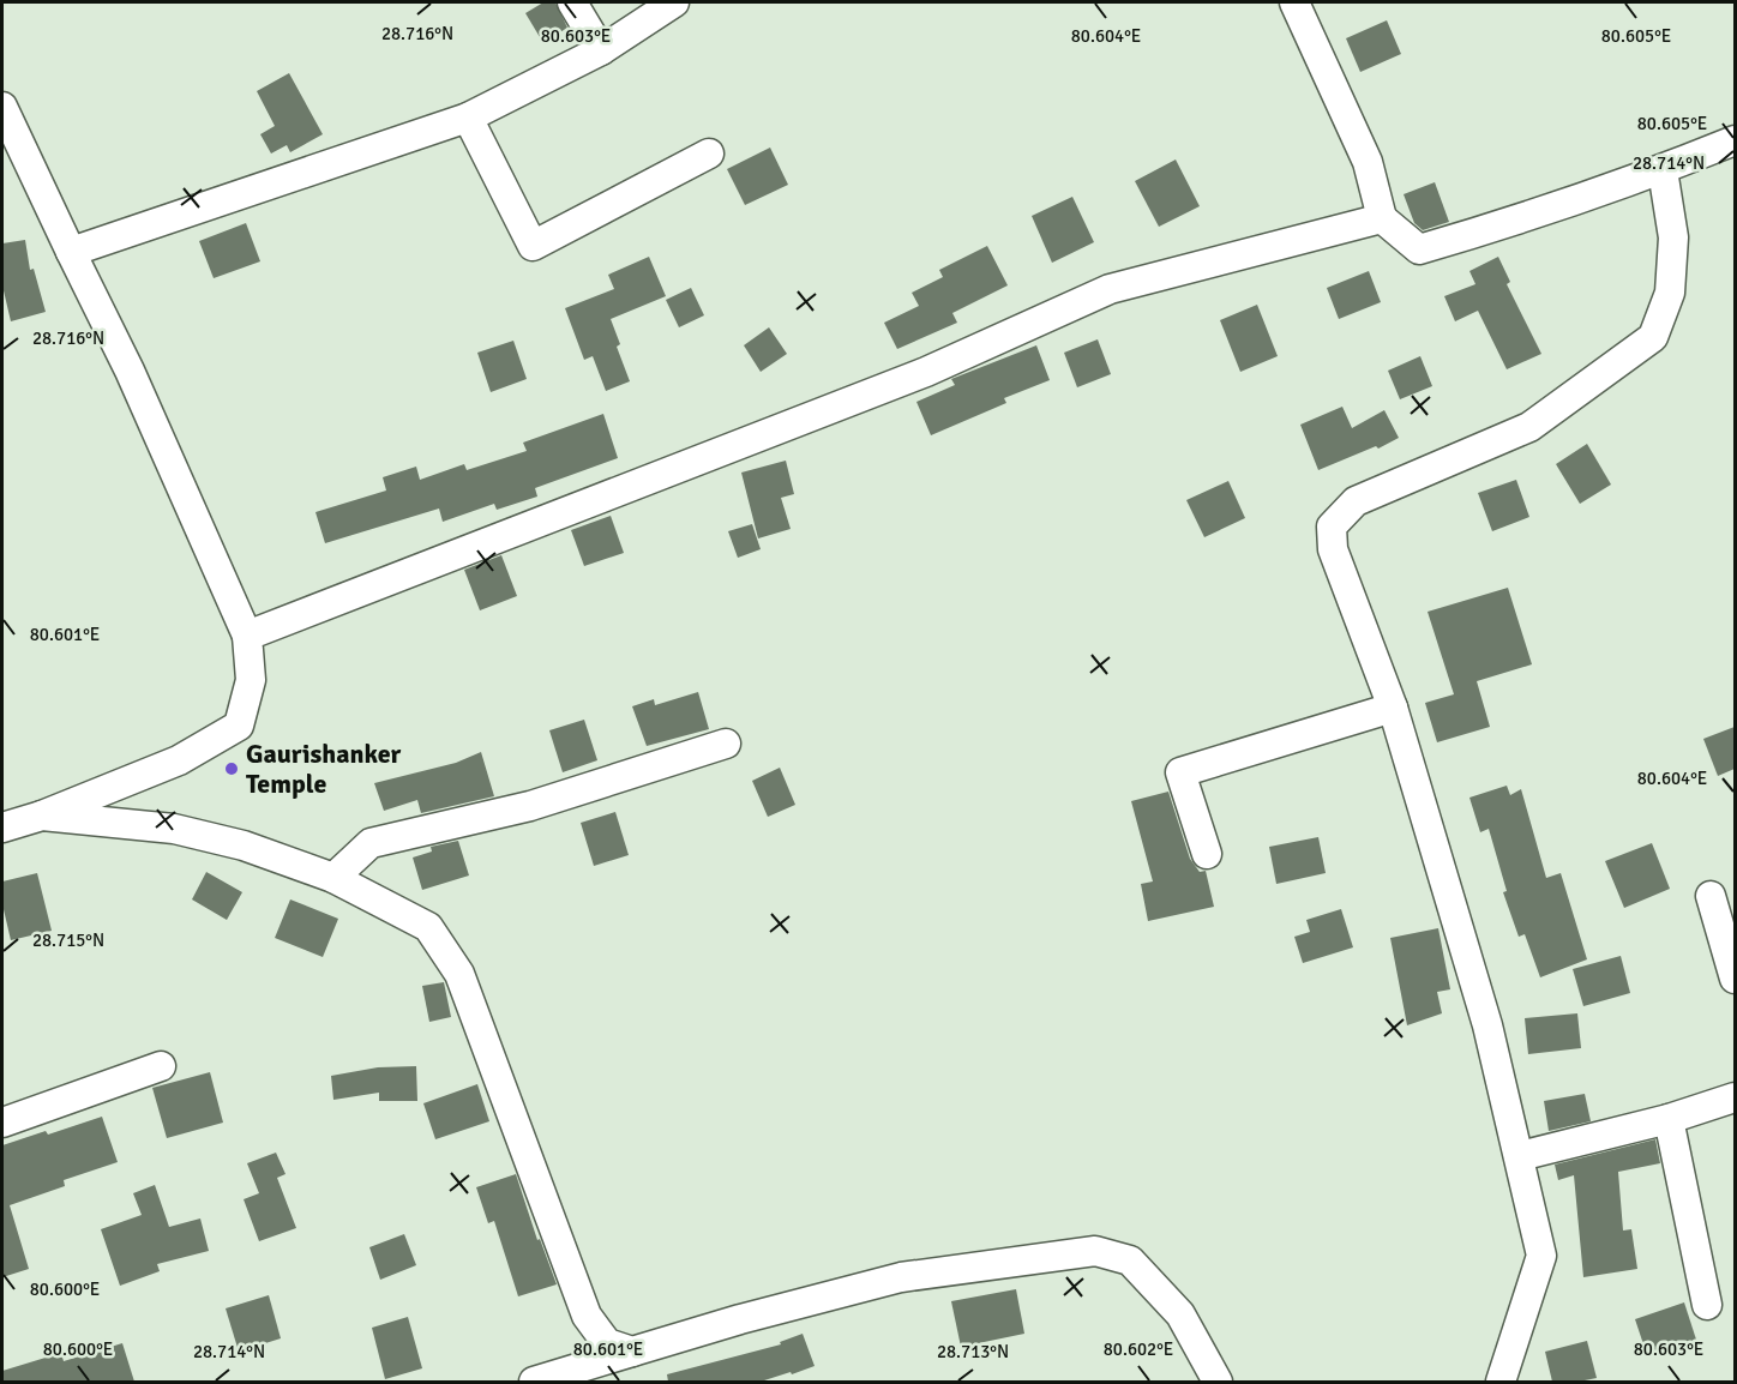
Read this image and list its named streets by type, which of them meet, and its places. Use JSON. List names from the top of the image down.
{
  "places": ["Gaurishanker Temple"],
  "coordinates": [
    "28.716°N",
    "80.603°E",
    "80.604°E",
    "80.605°E",
    "28.714°N",
    "80.601°E",
    "28.715°N",
    "80.600°E",
    "80.602°E",
    "28.713°N"
  ]
}
